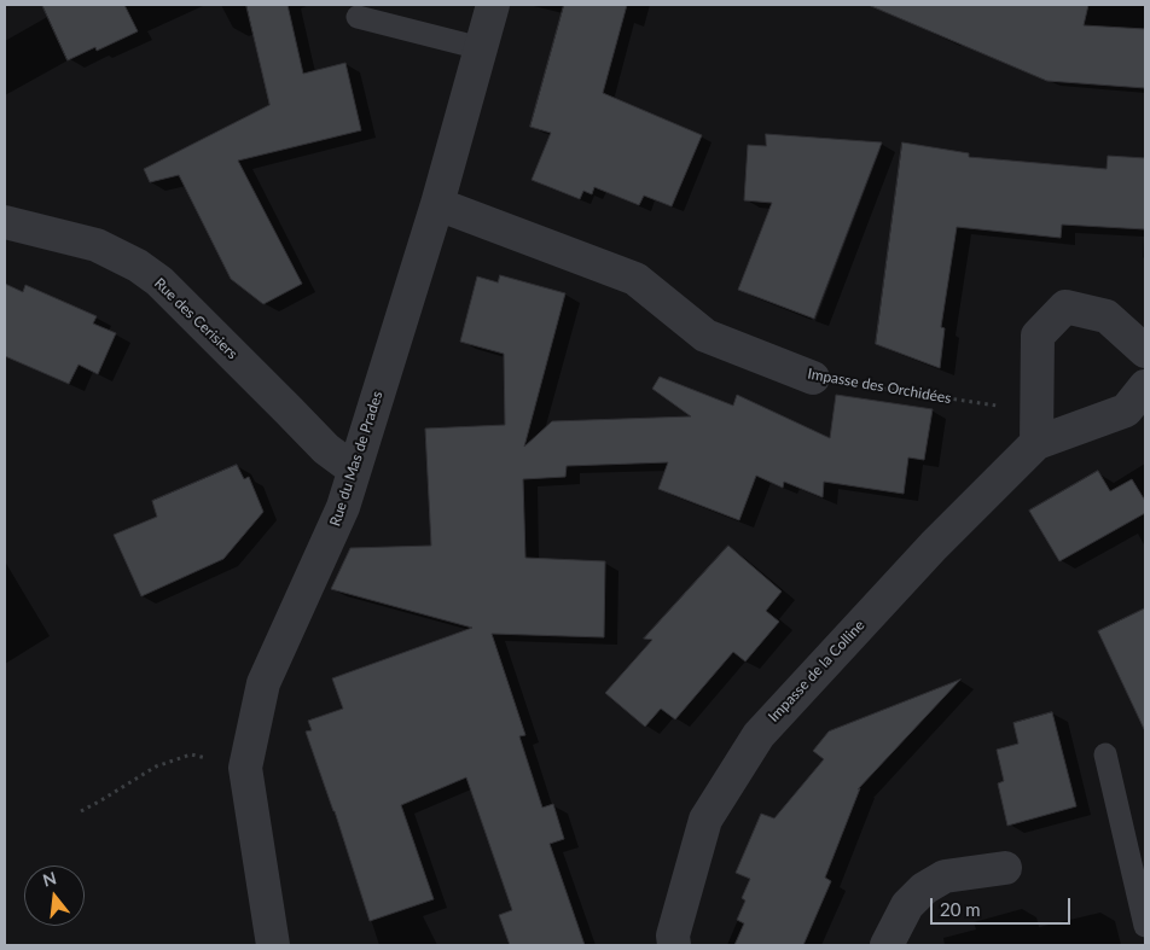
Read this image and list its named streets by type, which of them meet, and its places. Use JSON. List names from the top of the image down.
{
  "streets": {
    "street": [
      "Rue des Cerisiers",
      "Impasse des Orchidées",
      "Rue du Mas de Prades",
      "Impasse de la Colline"
    ]
  },
  "crossings": [
    ["Rue des Cerisiers", "Rue du Mas de Prades"],
    ["Impasse des Orchidées", "Rue du Mas de Prades"]
  ],
  "scale_bar": "20 m",
  "north": "top"
}
